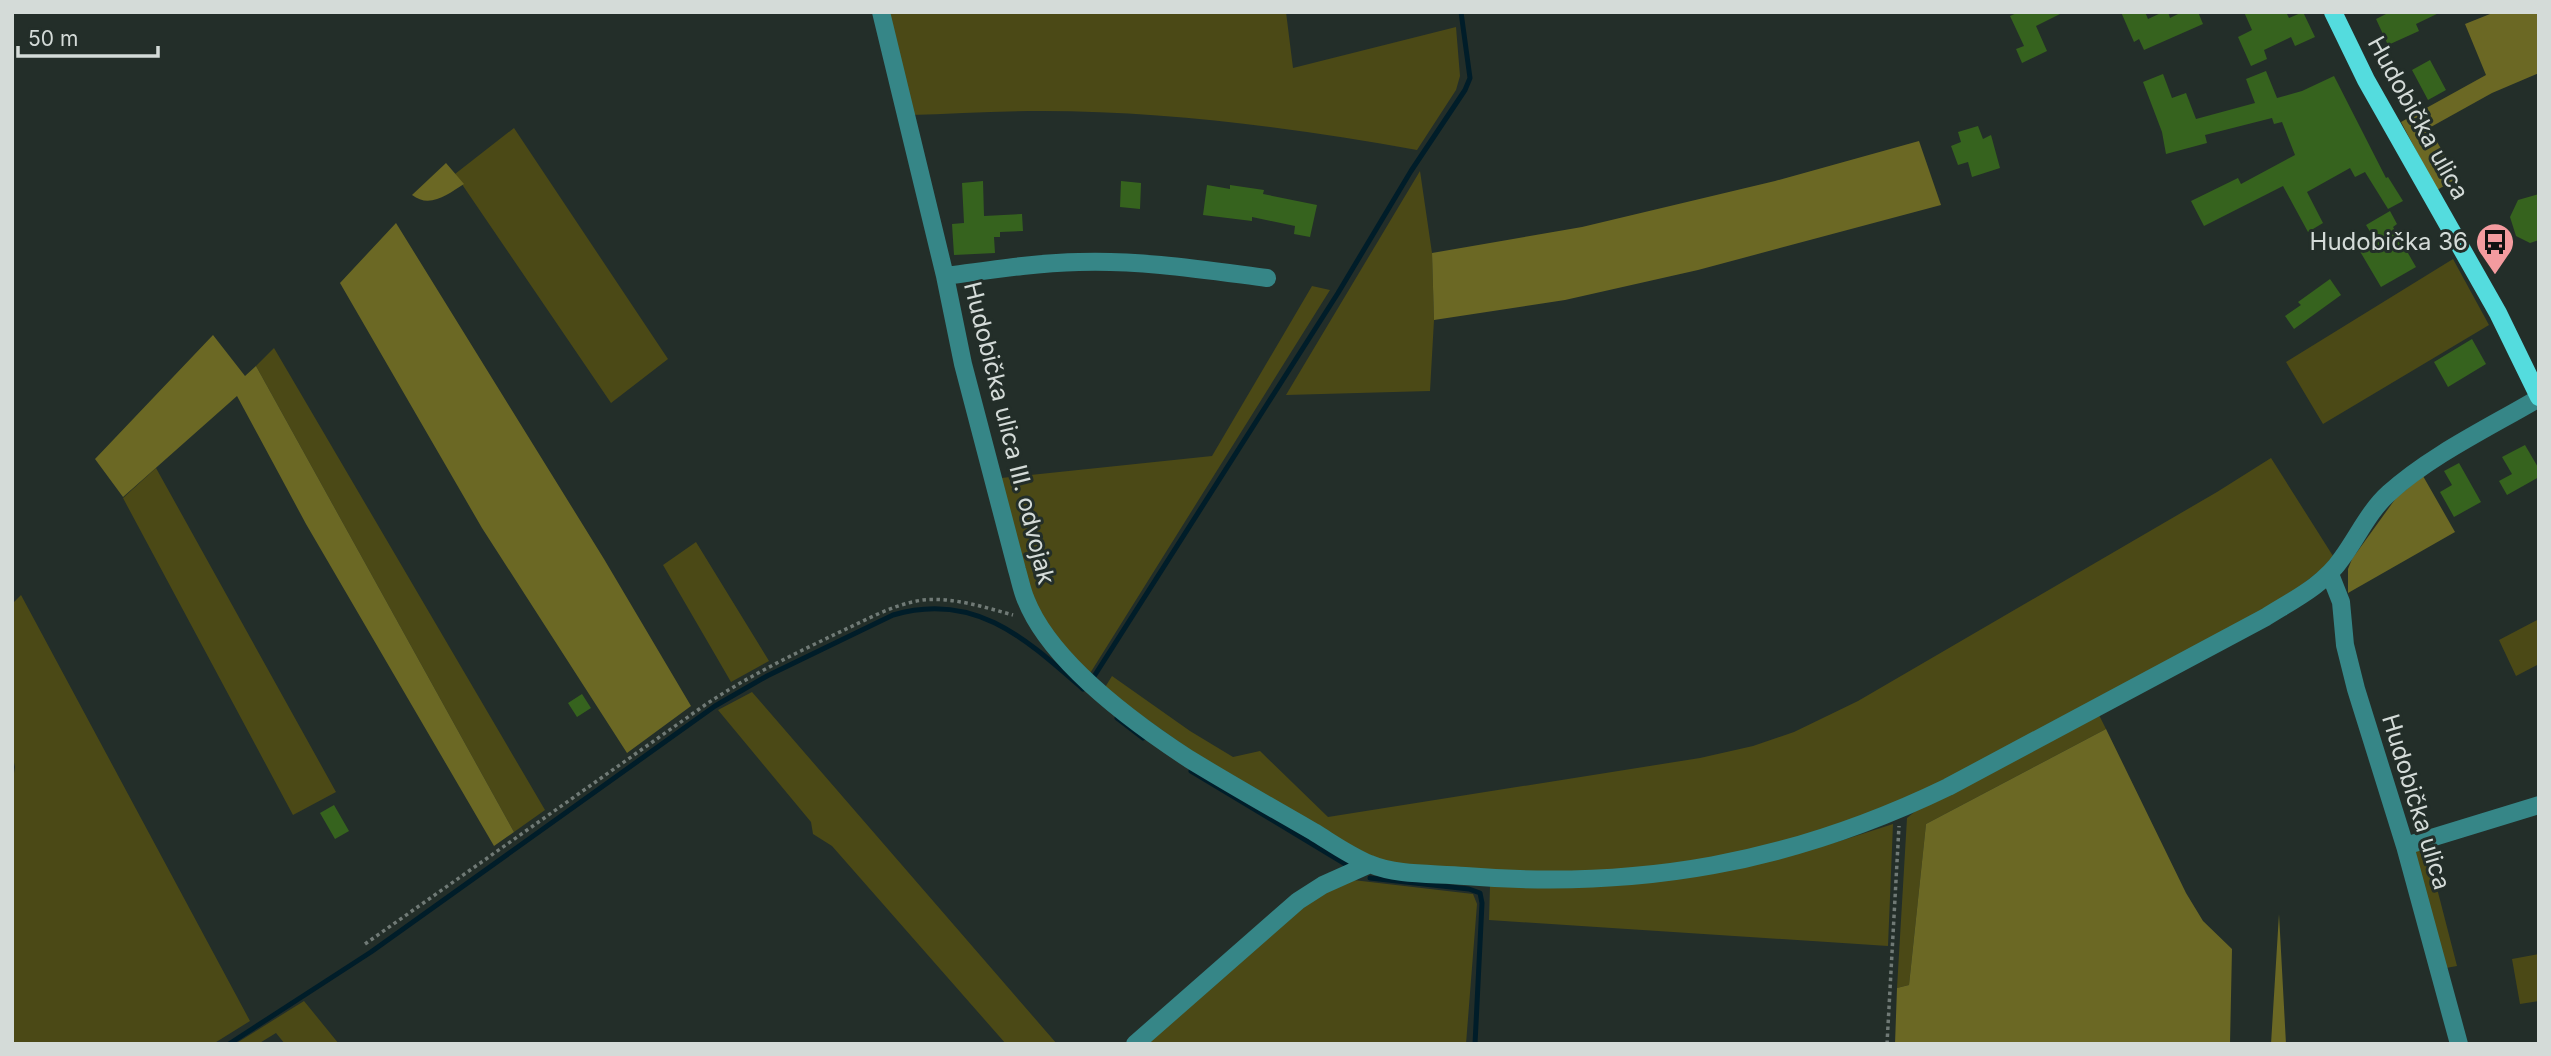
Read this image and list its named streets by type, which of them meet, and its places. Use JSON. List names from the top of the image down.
{
  "streets": {
    "main road": ["Hudobička ulica"],
    "street": ["Hudobička ulica III. odvojak"]
  },
  "crossings": [
    ["Hudobička ulica", "Hudobička ulica III. odvojak"]
  ],
  "places": {
    "bus stop": ["Hudobička 36"]
  },
  "scale_bar": "50 m"
}
